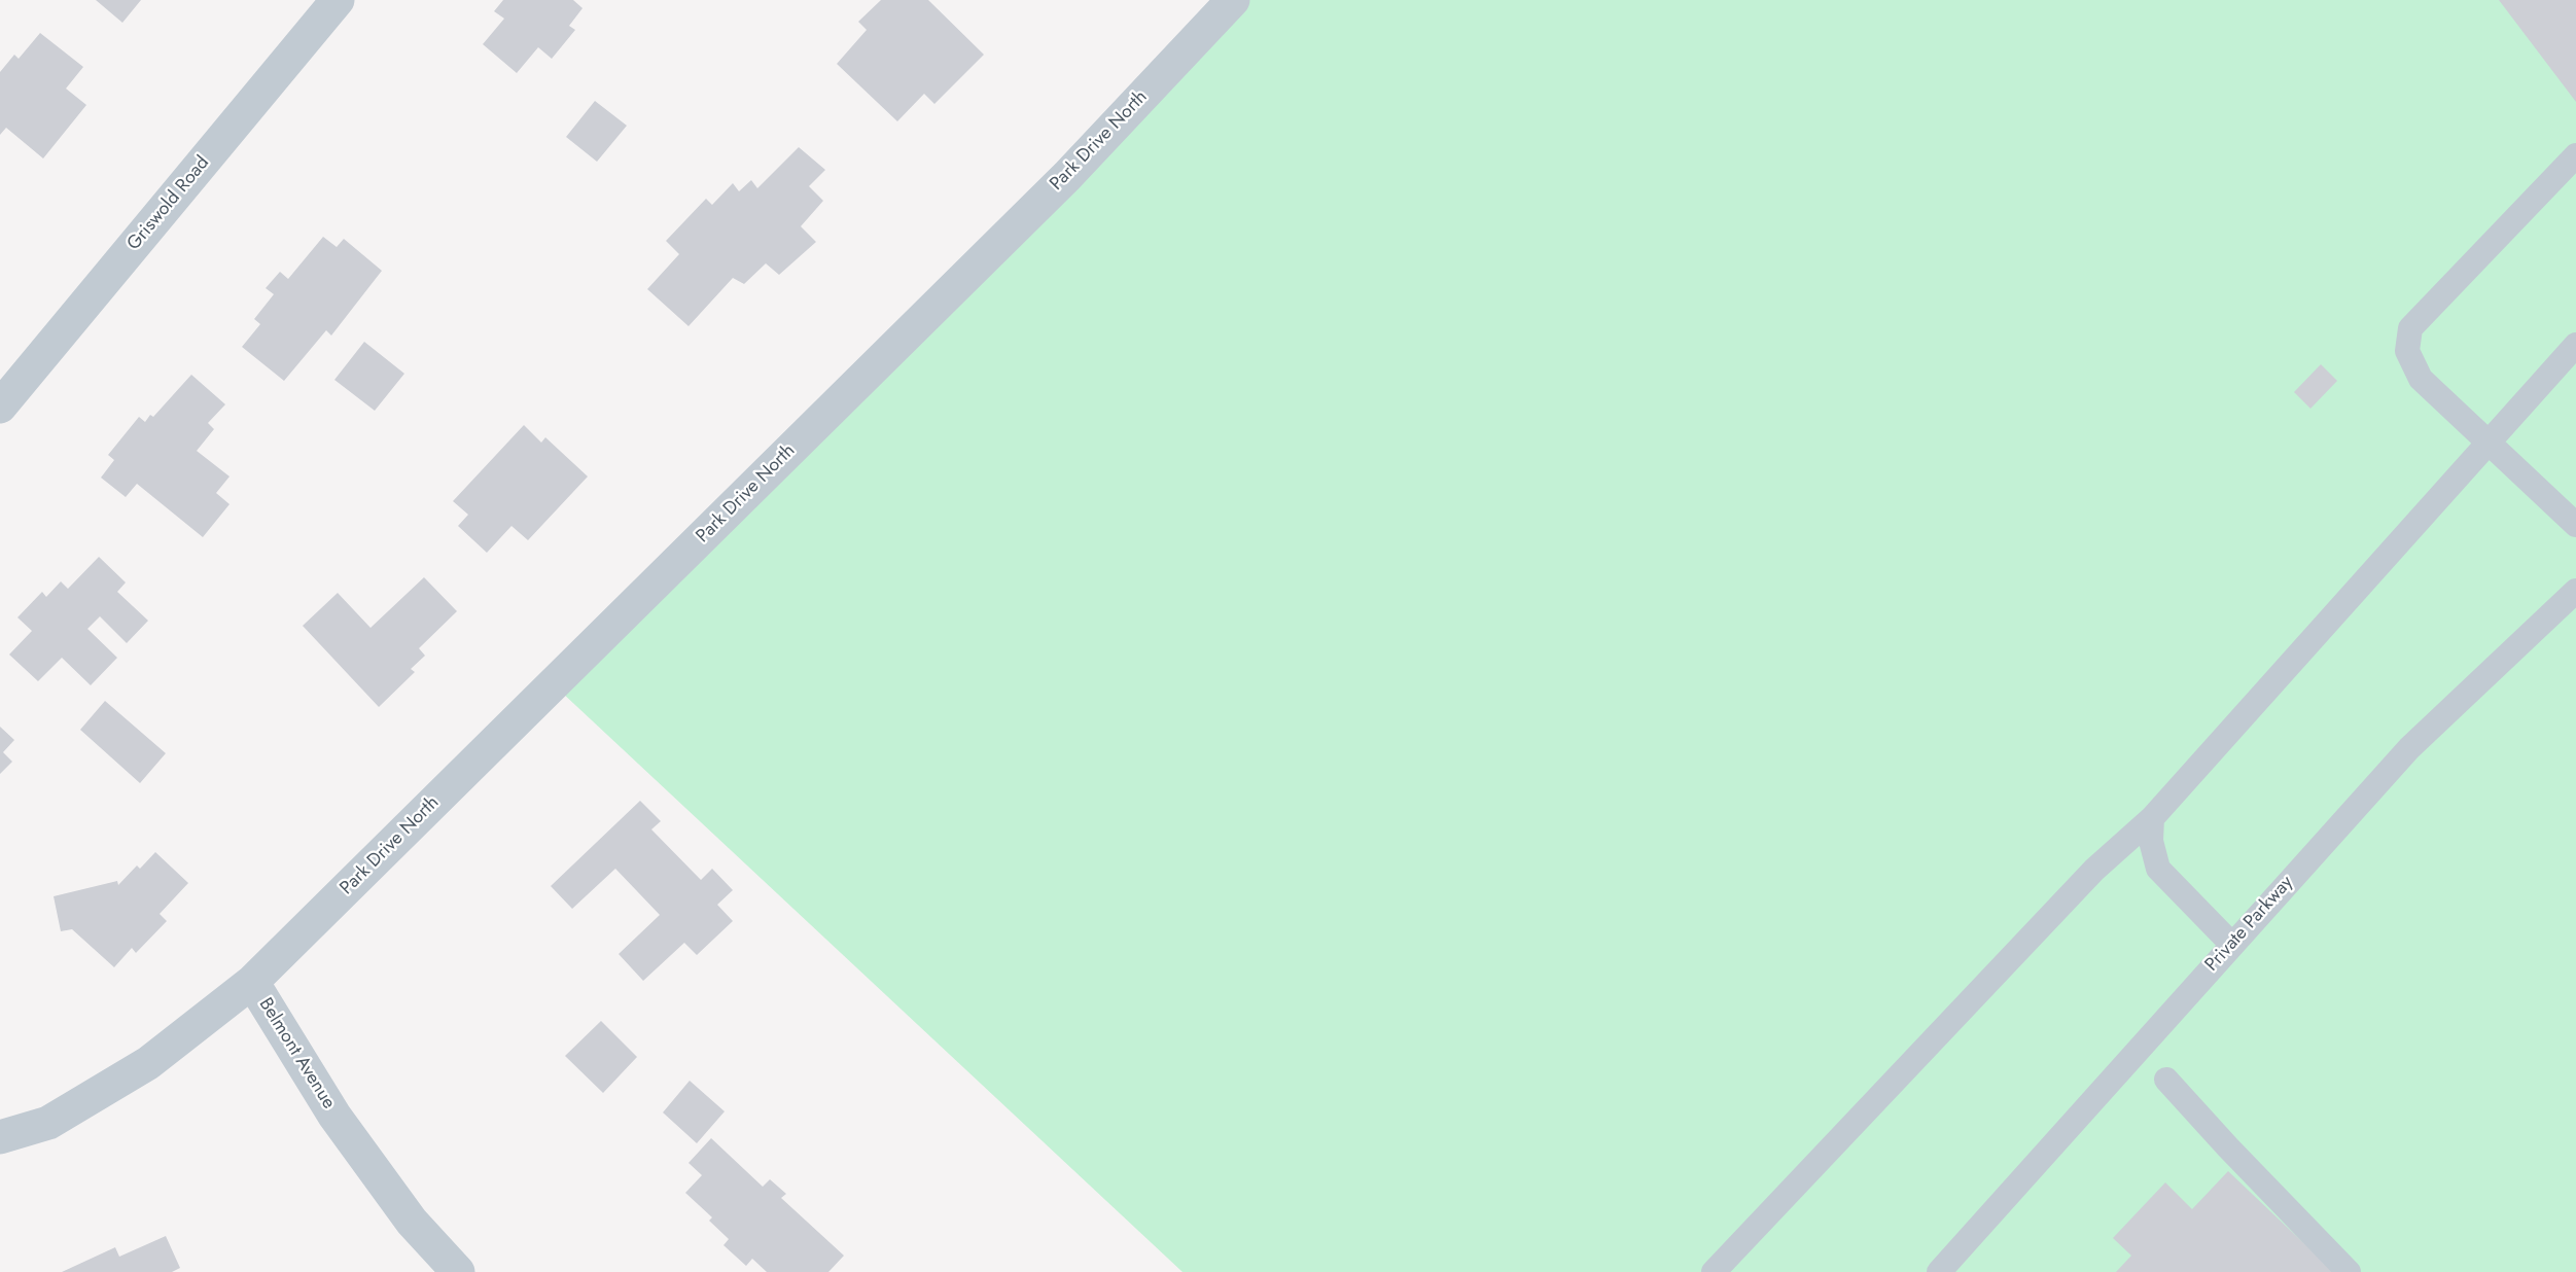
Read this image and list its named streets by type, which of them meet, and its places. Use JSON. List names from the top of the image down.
{
  "streets": {
    "street": ["Park Drive North", "Griswold Road", "Belmont Avenue"],
    "lane": ["Private Parkway"]
  },
  "crossings": [
    ["Park Drive North", "Belmont Avenue"]
  ]
}
